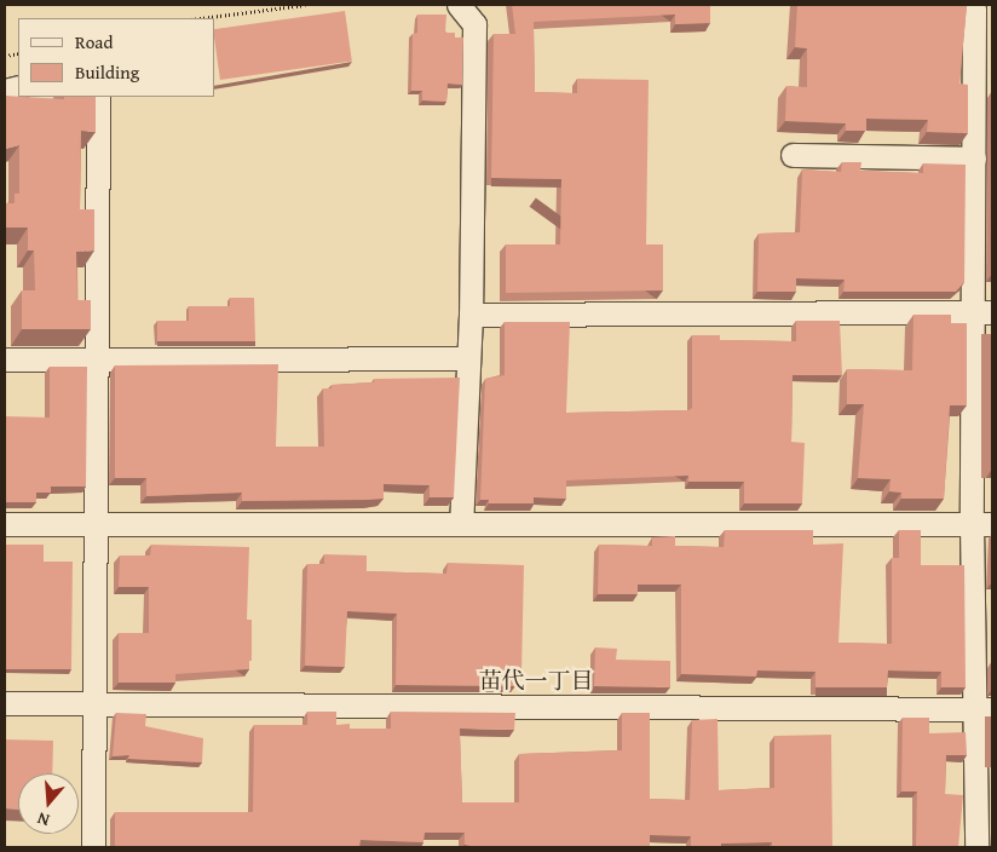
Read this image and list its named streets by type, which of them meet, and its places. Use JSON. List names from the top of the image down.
{
  "districts": ["苗代一丁目"],
  "legend": ["Road", "Building"],
  "north": "bottom"
}
